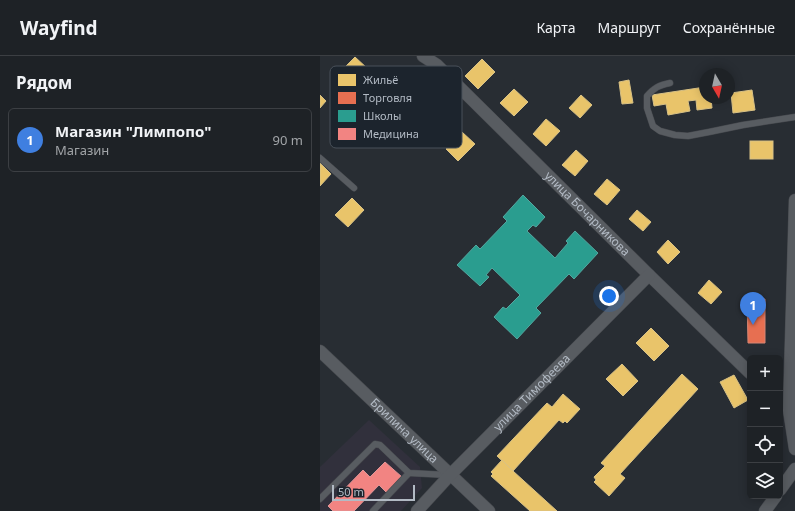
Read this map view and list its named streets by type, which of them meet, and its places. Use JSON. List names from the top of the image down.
{
  "streets": {
    "street": ["улица Бочарникова", "улица Тимофеева", "Брилина улица"]
  },
  "crossings": [
    ["улица Бочарникова", "улица Тимофеева"],
    ["улица Тимофеева", "Брилина улица"]
  ],
  "legend": [
    "Жильё",
    "Торговля",
    "Школы",
    "Медицина"
  ],
  "scale_bar": "50 m",
  "north": "bottom",
  "page": {
    "header": "Wayfind",
    "nav": ["Карта", "Маршрут", "Сохранённые"],
    "heading": "Рядом",
    "list": [
      {
        "mark": "1",
        "name": "Магазин \"Лимпопо\"",
        "note": "Магазин",
        "value": "90 m"
      }
    ],
    "pins": "1",
    "map_buttons": ["+", "−"],
    "scale": "50 m"
  }
}
